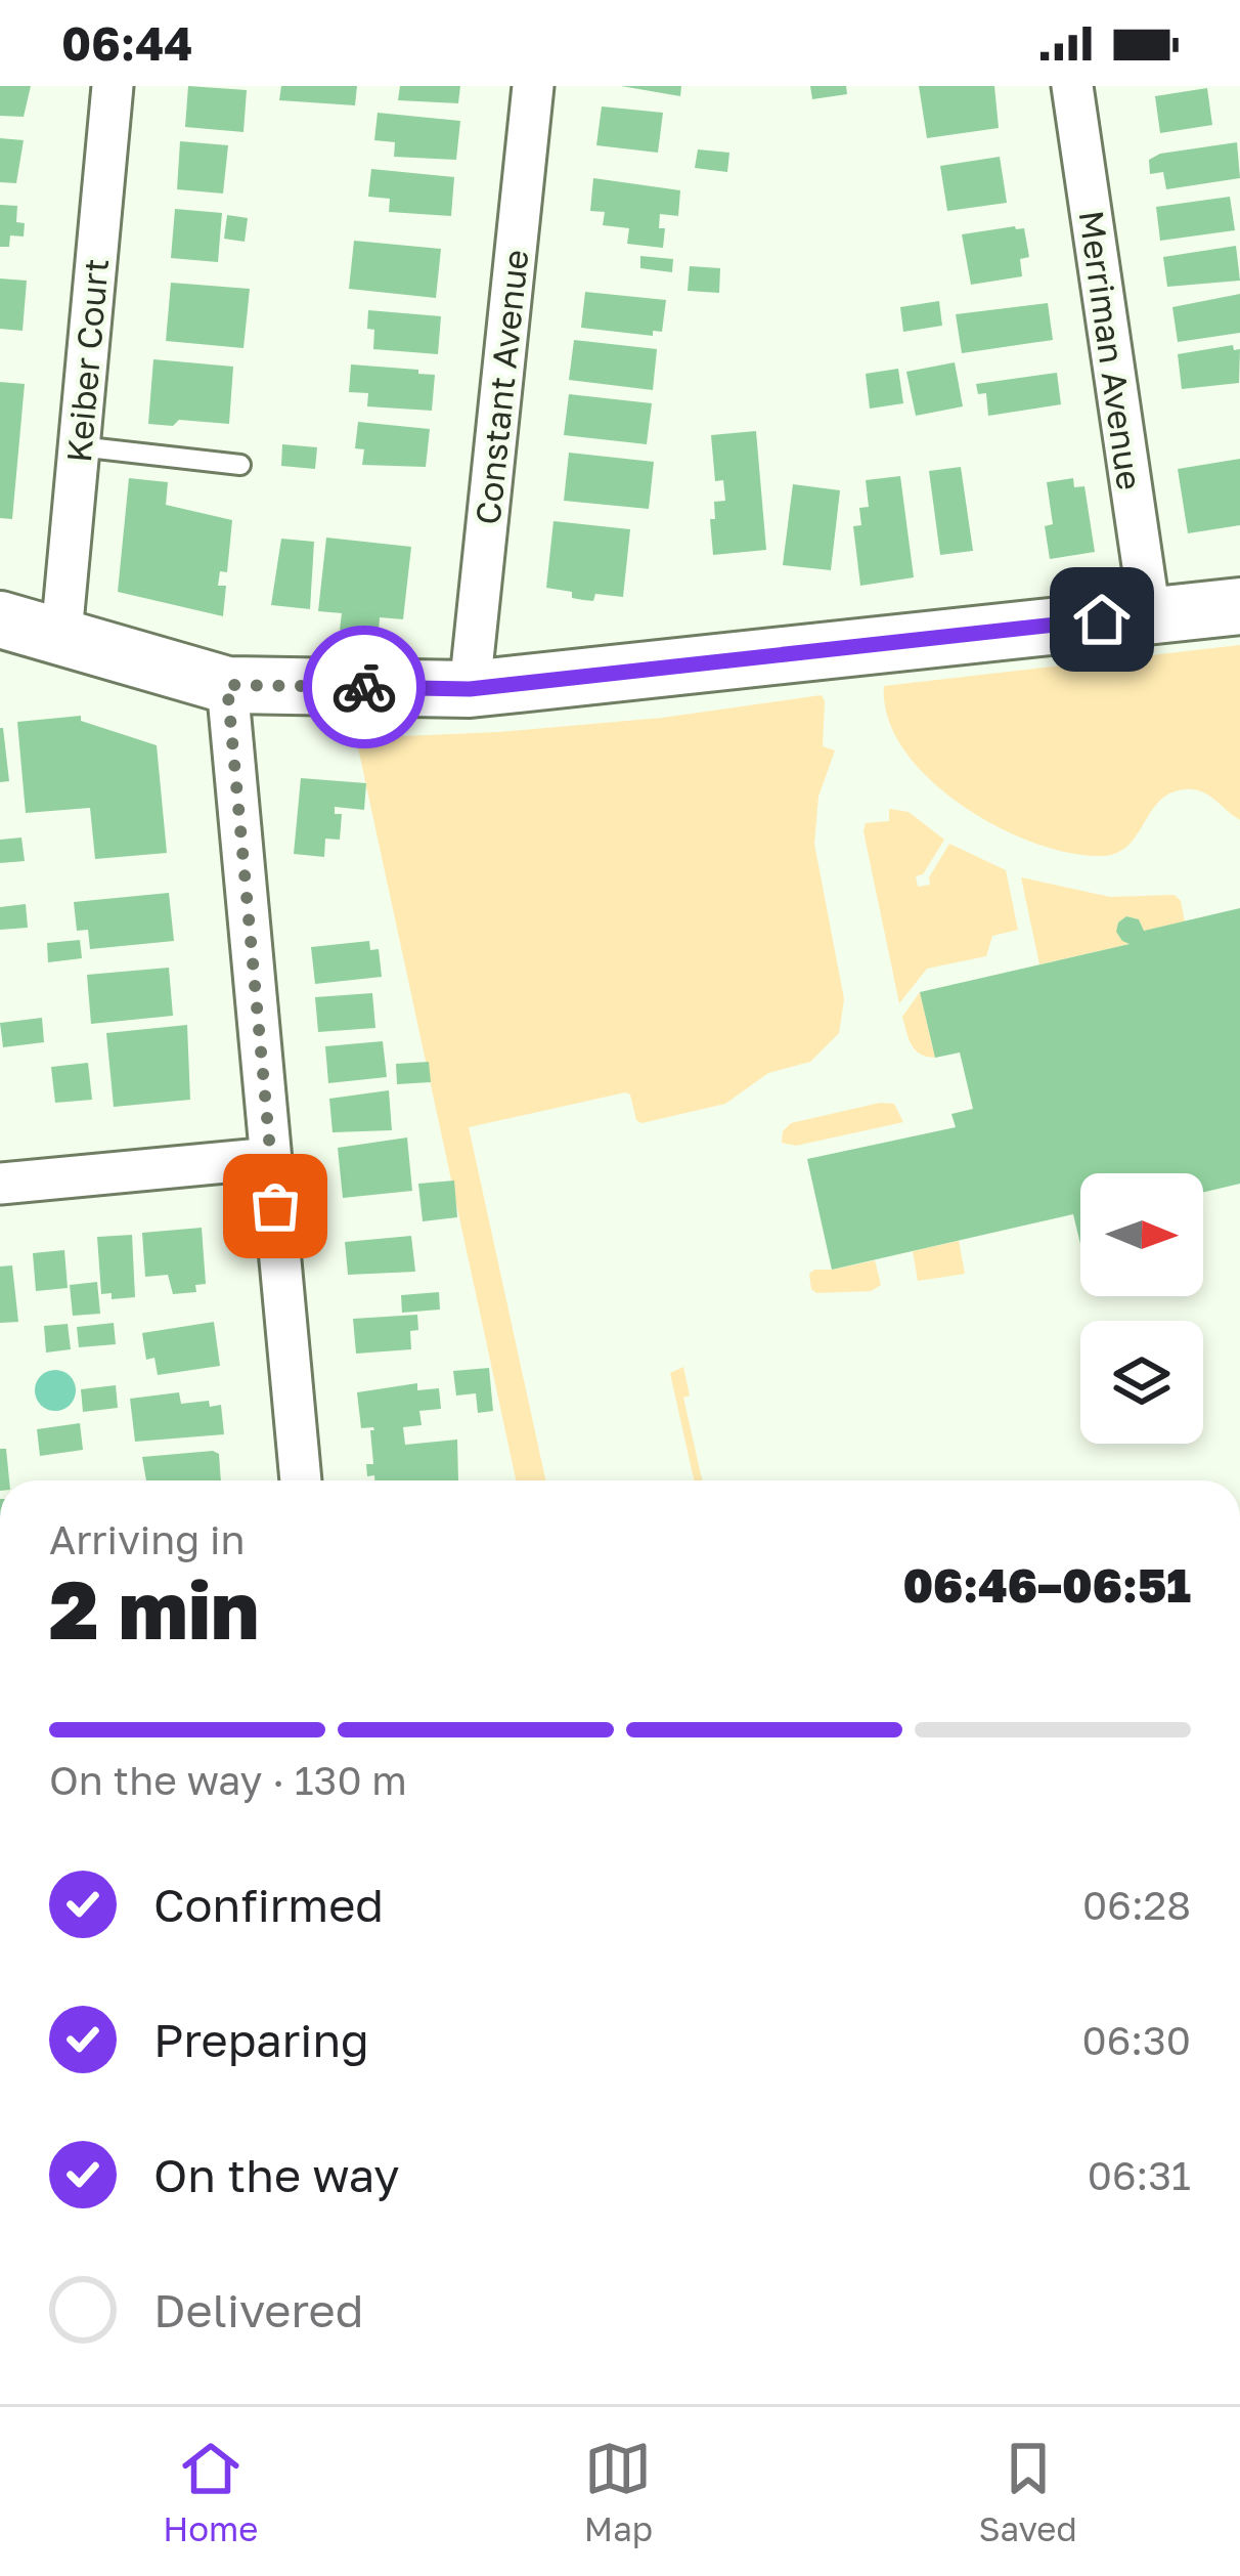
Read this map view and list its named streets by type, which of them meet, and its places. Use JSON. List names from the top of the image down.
{
  "streets": {
    "street": ["Merriman Avenue", "Keiber Court", "Constant Avenue"]
  },
  "north": "right",
  "page": {
    "status": "06:44",
    "heading": ["2 min", "Arriving in", "06:46–06:51"],
    "bar": "On the way · 130 m",
    "list": [
      ["Confirmed", "06:28"],
      ["Preparing", "06:30"],
      ["On the way", "06:31"],
      "Delivered"
    ],
    "tabs": ["Home", "Map", "Saved"]
  }
}
